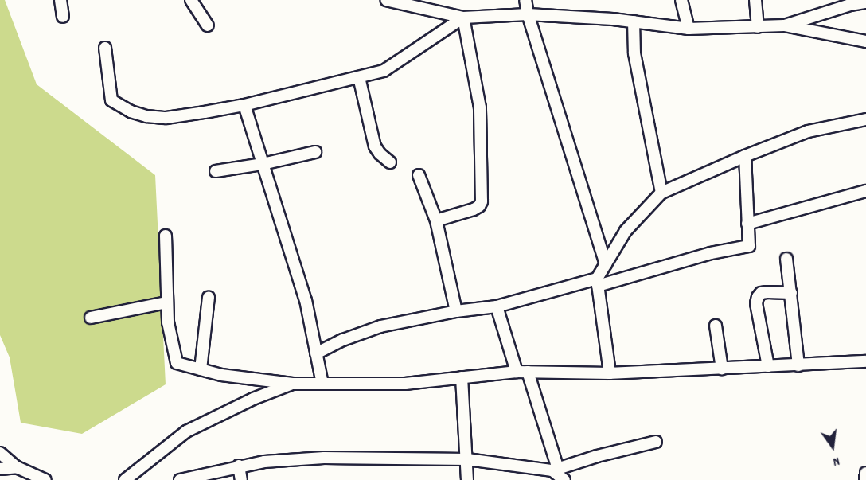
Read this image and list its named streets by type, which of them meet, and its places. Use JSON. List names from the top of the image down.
{
  "north": "bottom"
}
